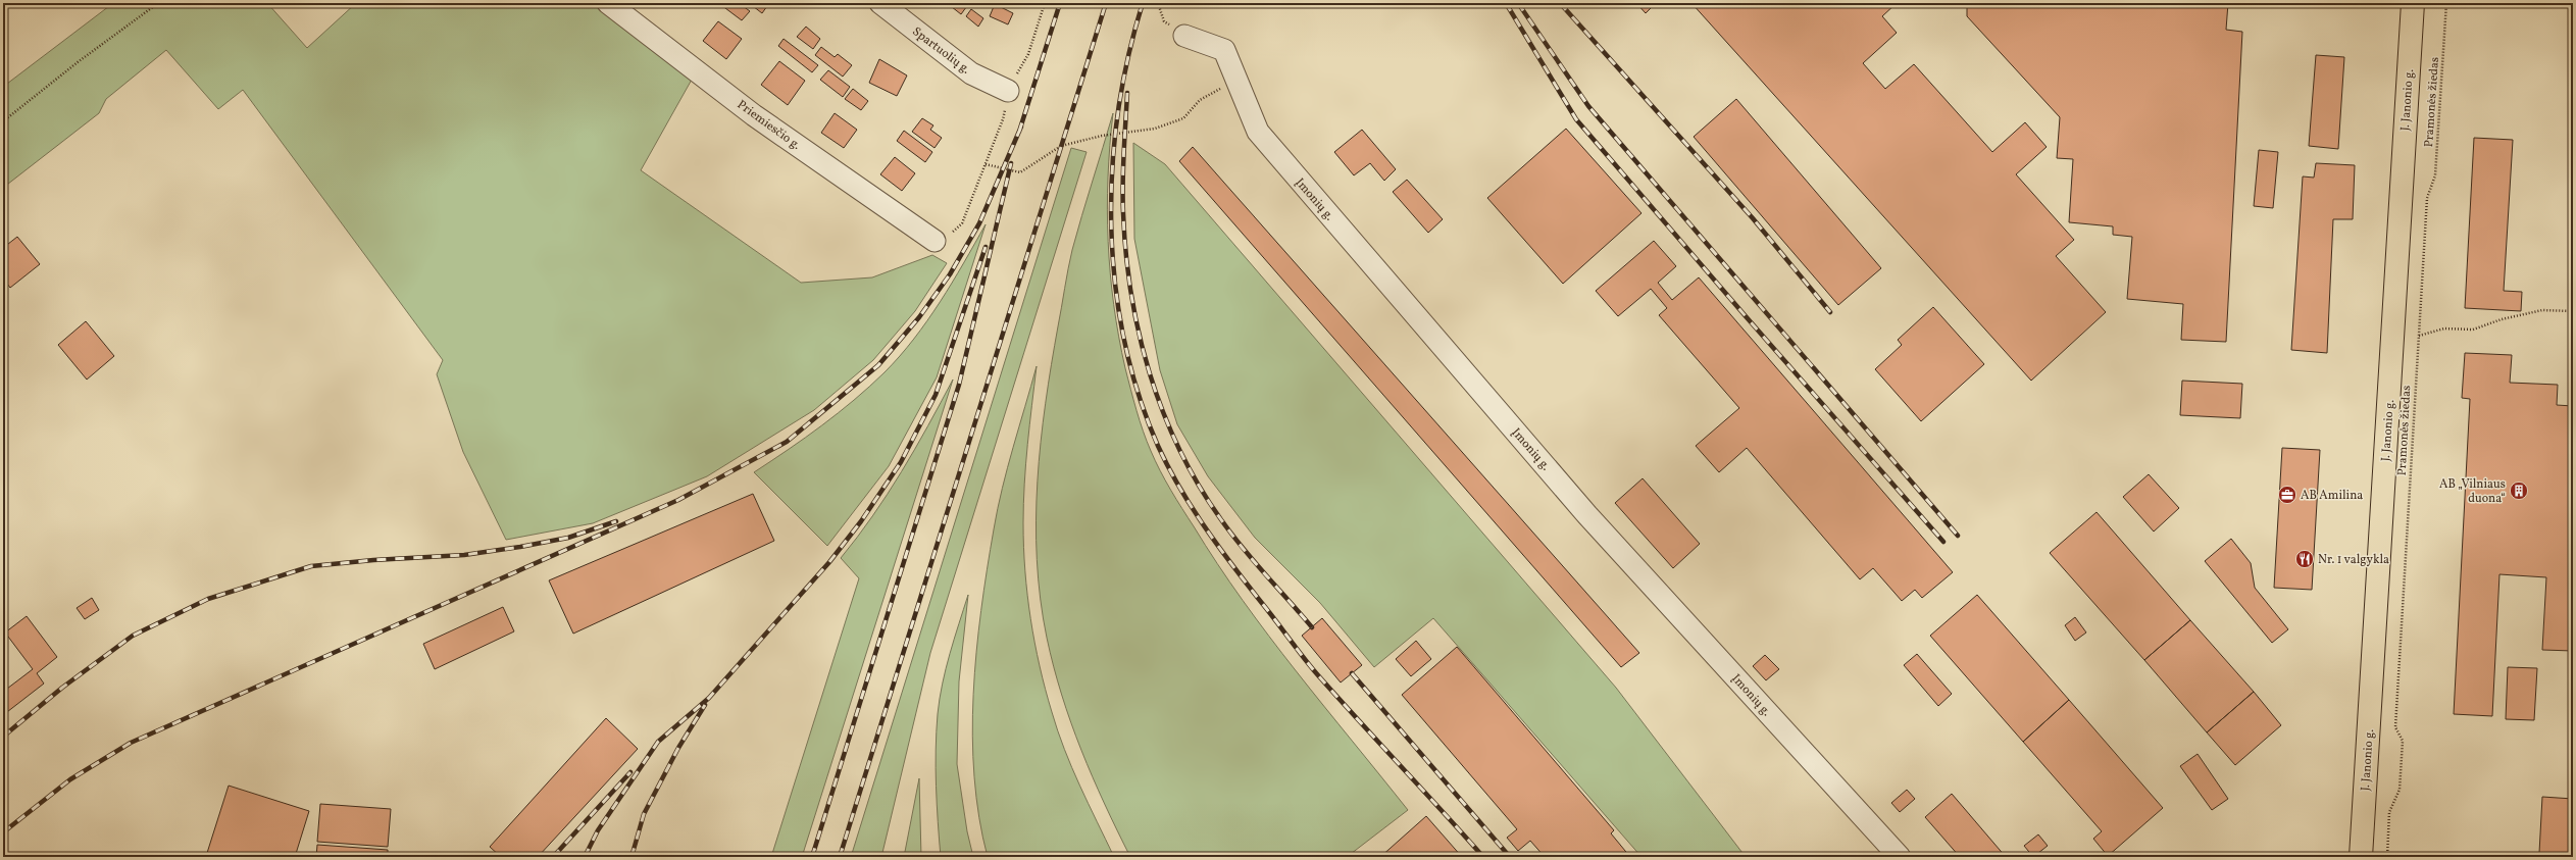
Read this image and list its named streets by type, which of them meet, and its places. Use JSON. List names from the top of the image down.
{
  "streets": {
    "main road": ["J. Janonio g."],
    "street": ["Spartuolių g.", "Priemiesčio g.", "Įmonių g."],
    "path": ["Pramonės žiedas"]
  },
  "places": {
    "building": ["AB „Vilniaus duona“"],
    "office": ["AB Amilina"],
    "restaurant": ["Nr. 1 valgykla"]
  }
}
